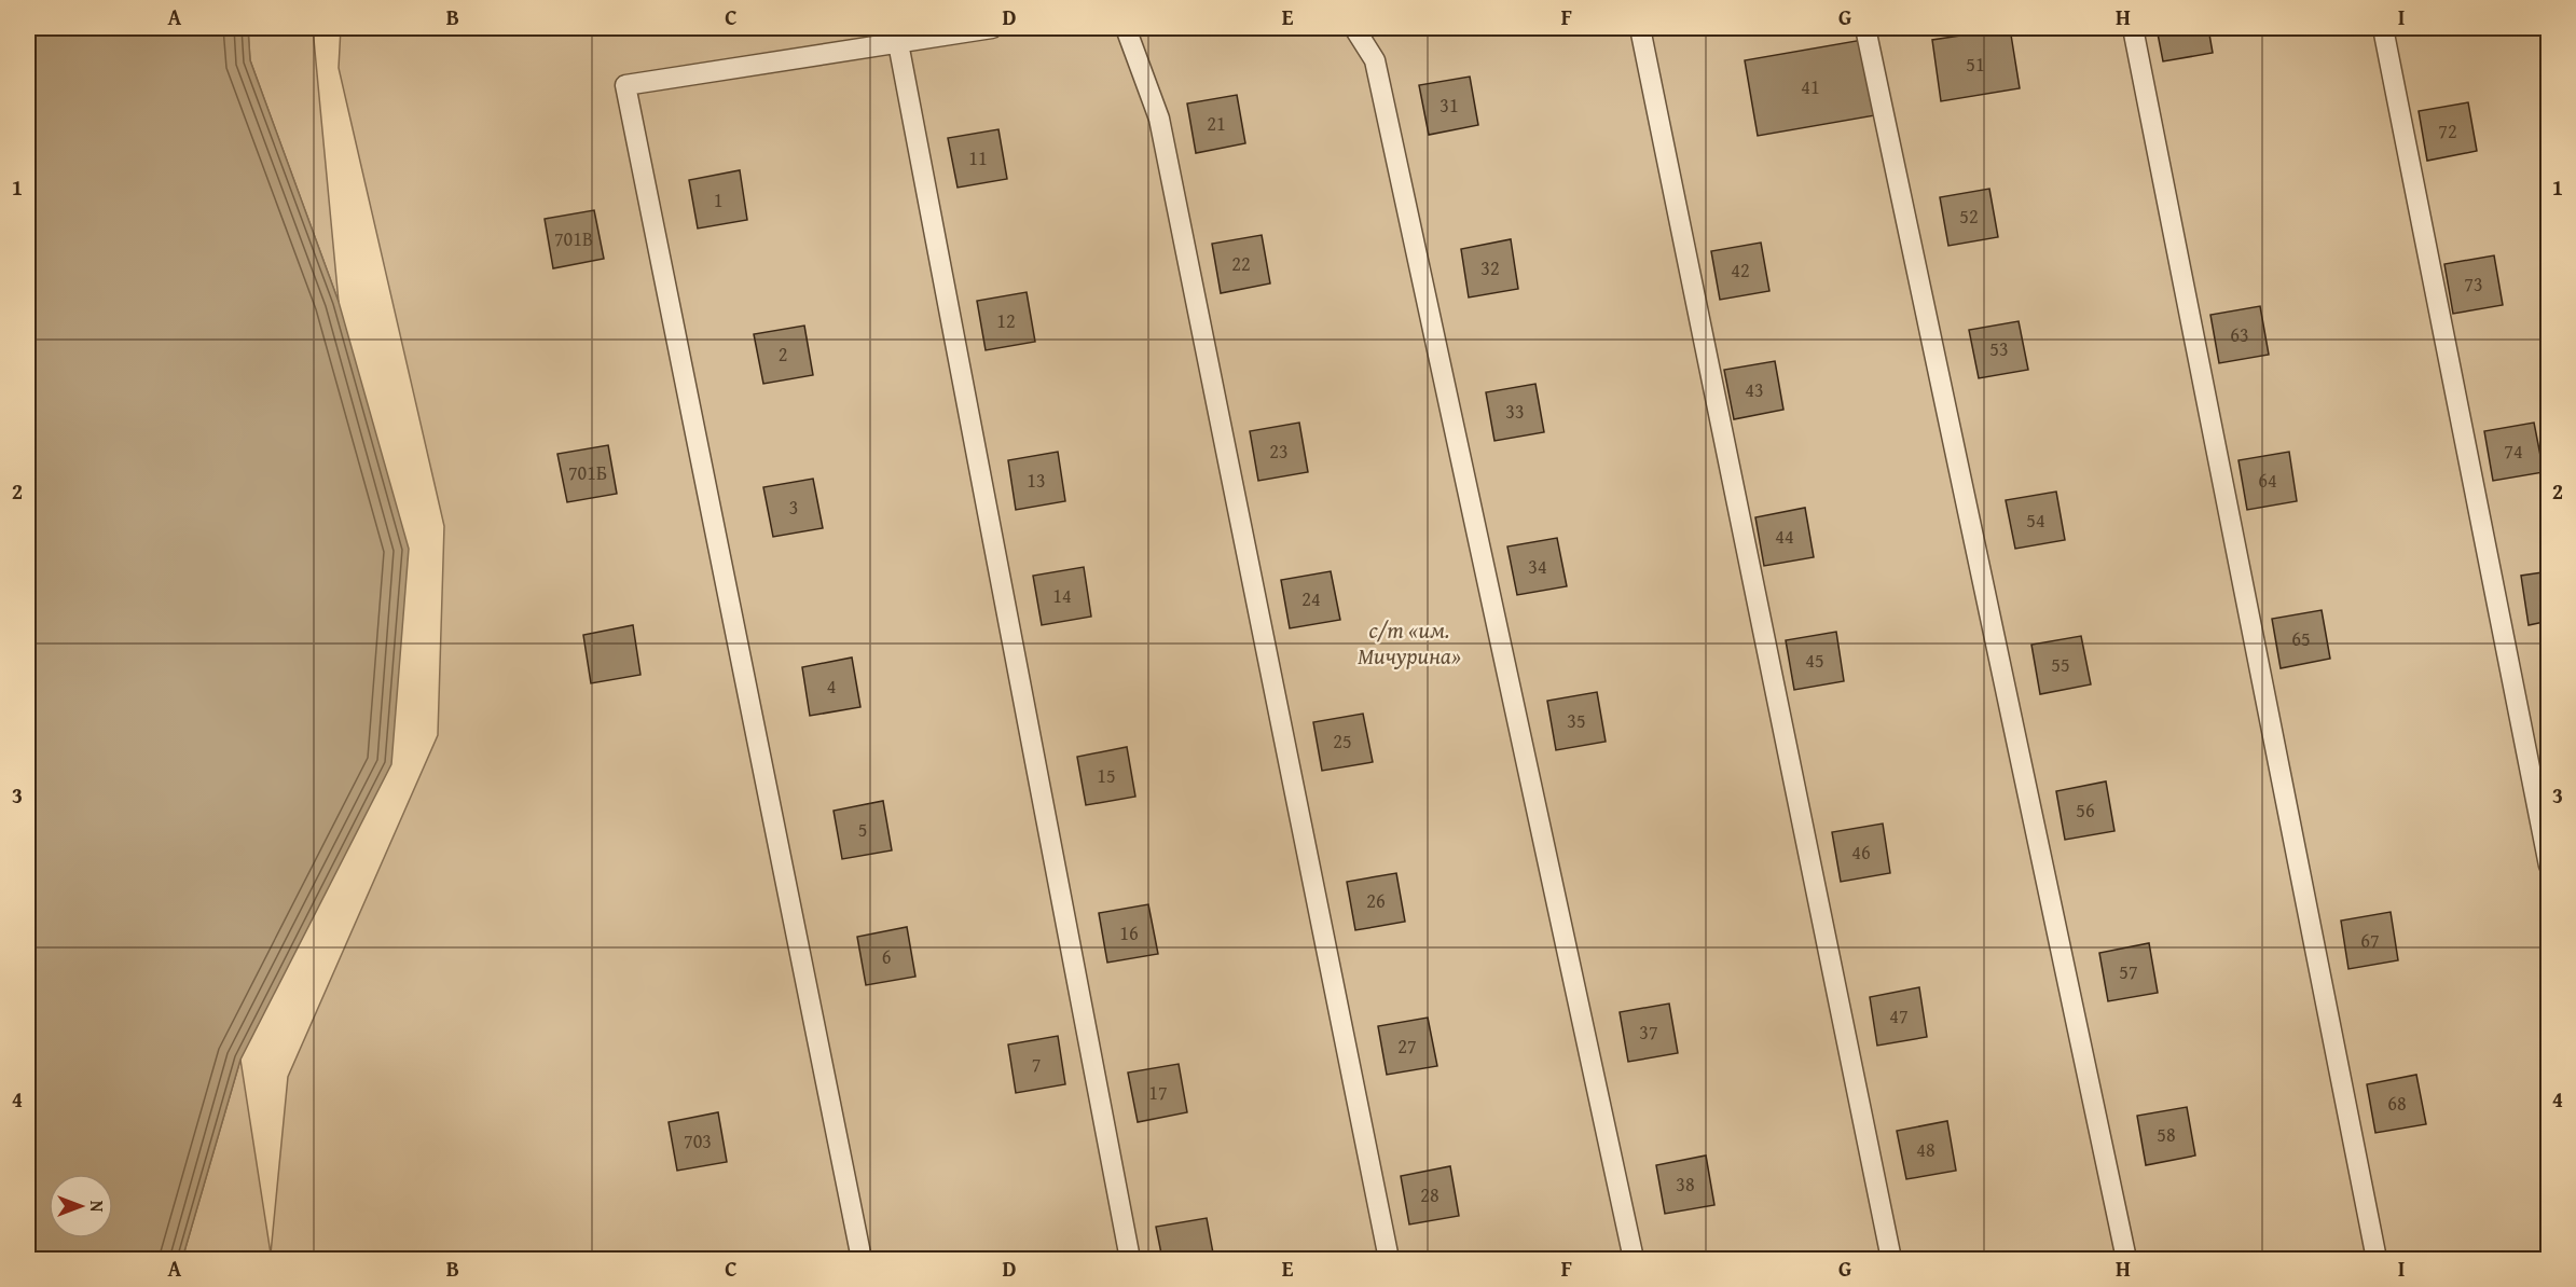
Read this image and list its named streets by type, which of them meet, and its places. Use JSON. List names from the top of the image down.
{
  "parks": ["с/т «им. Мичурина»"],
  "house_numbers": [
    "51",
    "41",
    "31",
    "21",
    "72",
    "11",
    "1",
    "52",
    "701В",
    "22",
    "32",
    "42",
    "73",
    "12",
    "63",
    "53",
    "2",
    "43",
    "33",
    "23",
    "74",
    "701Б",
    "13",
    "64",
    "3",
    "54",
    "44",
    "34",
    "14",
    "24",
    "65",
    "45",
    "55",
    "4",
    "35",
    "25",
    "15",
    "56",
    "5",
    "46",
    "26",
    "16",
    "67",
    "6",
    "57",
    "47",
    "37",
    "27",
    "7",
    "17",
    "68",
    "58",
    "703",
    "48",
    "38",
    "28"
  ],
  "north": "right",
  "grid": {
    "columns": [
      "A",
      "B",
      "C",
      "D",
      "E",
      "F",
      "G",
      "H",
      "I"
    ],
    "rows": [
      "1",
      "2",
      "3",
      "4"
    ]
  }
}
